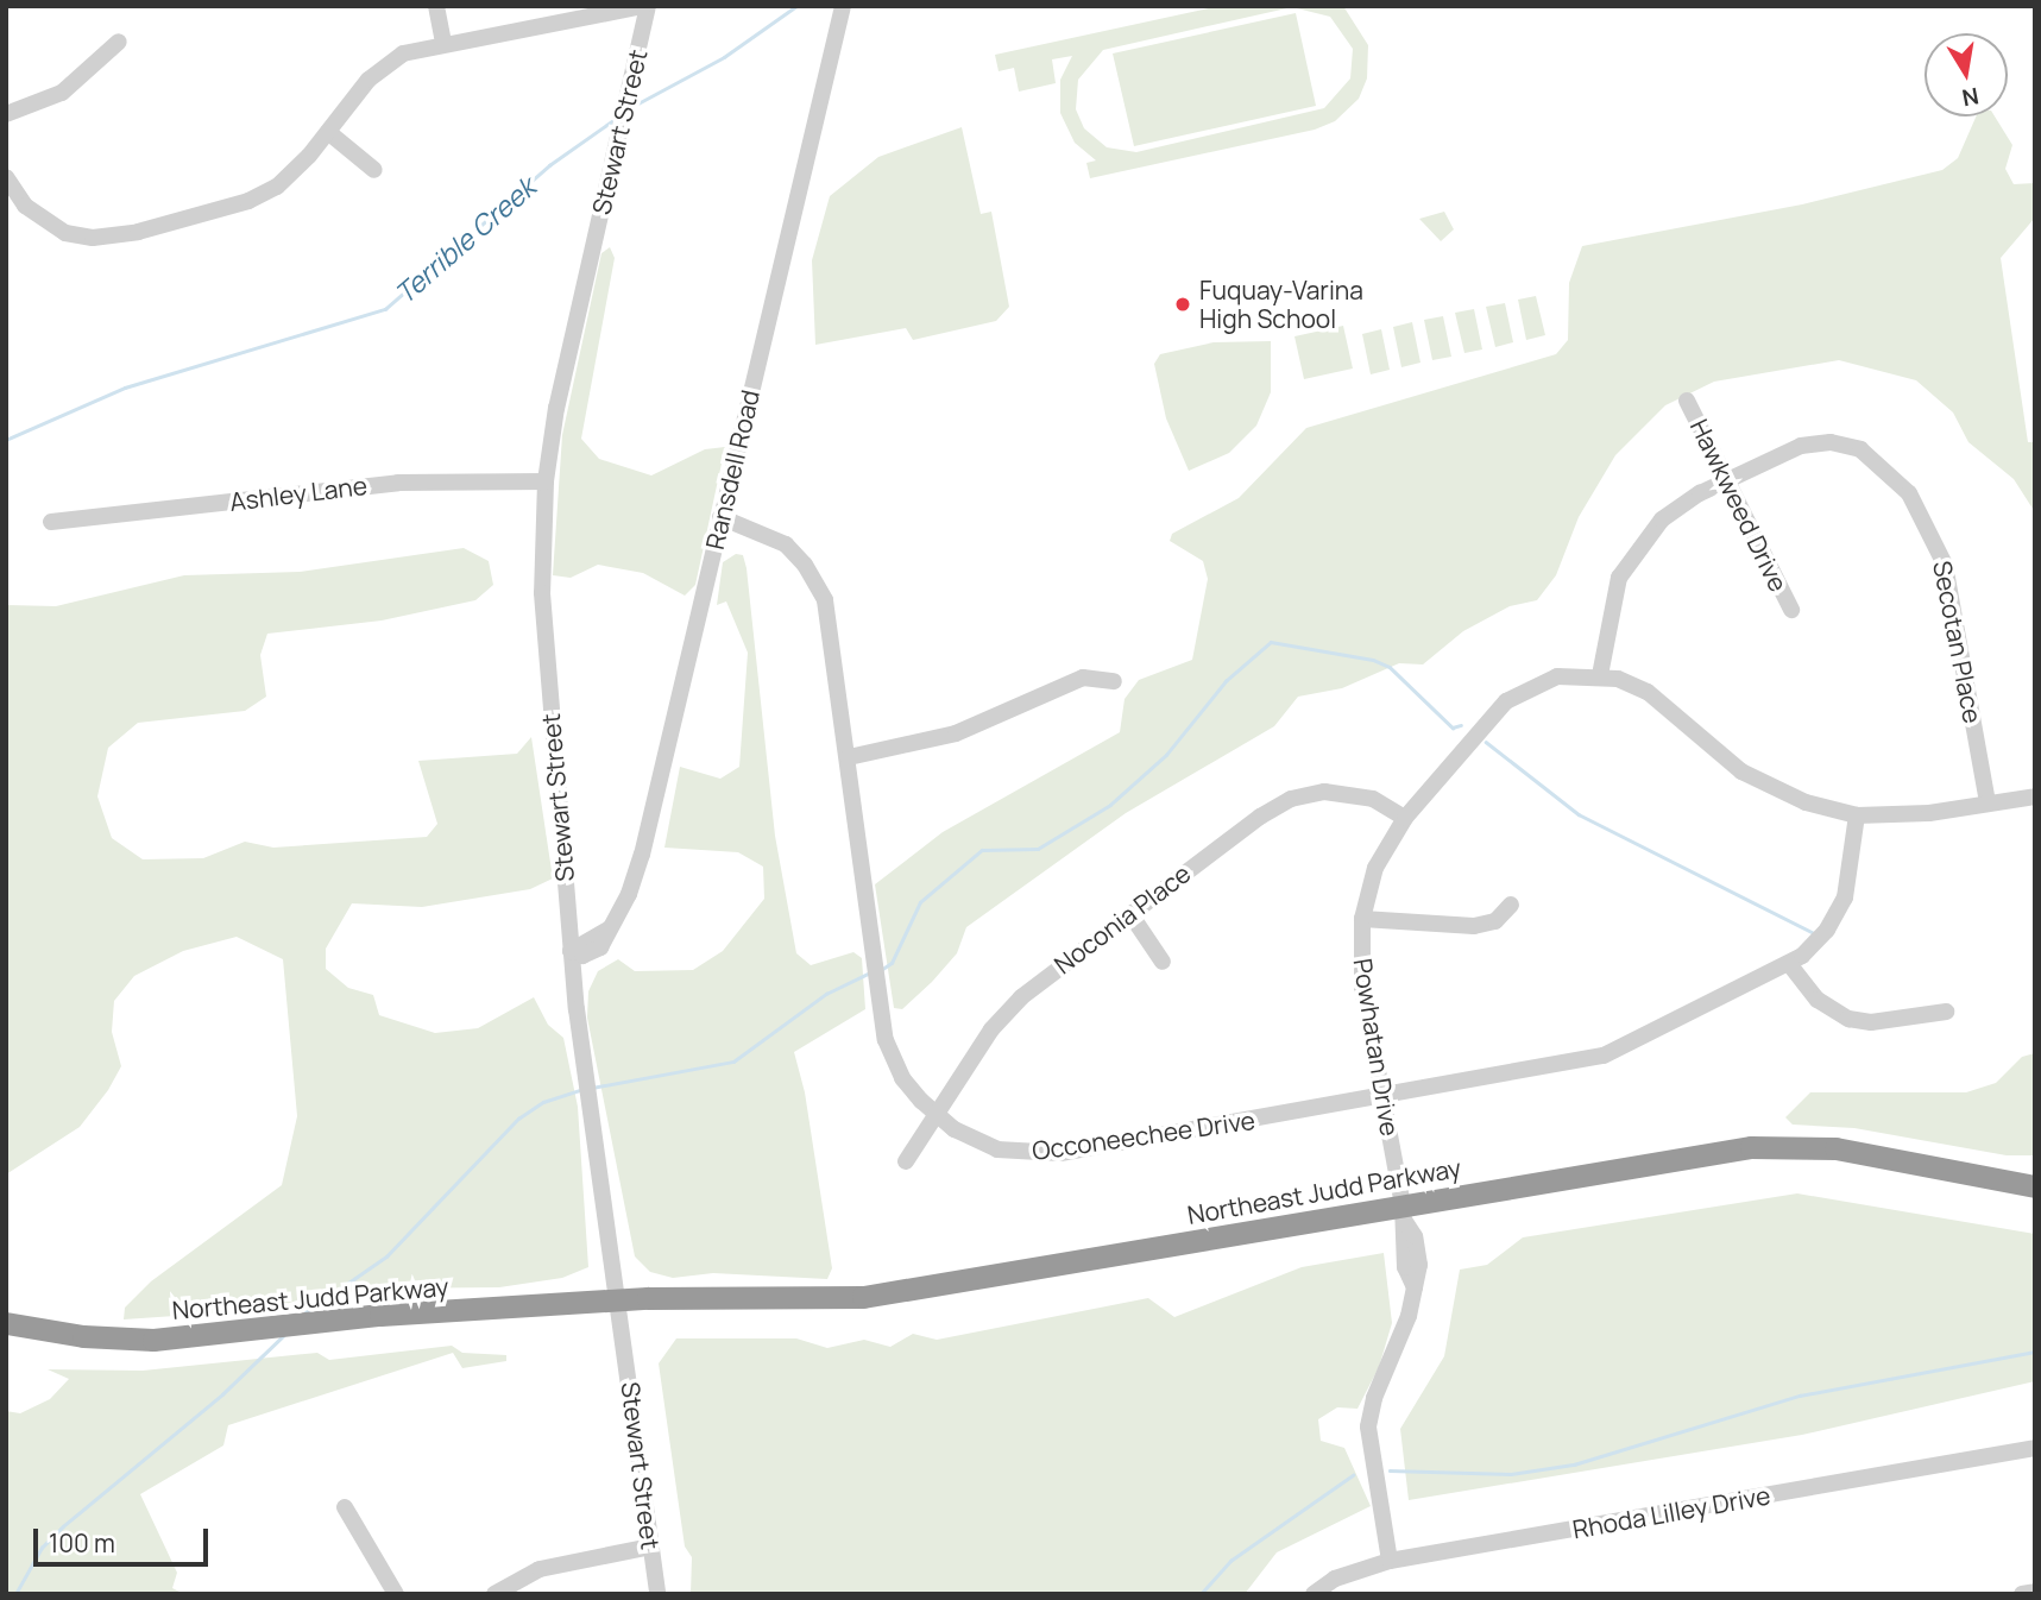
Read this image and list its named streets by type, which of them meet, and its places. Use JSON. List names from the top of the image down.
{
  "streets": {
    "highway": ["Northeast Judd Parkway"],
    "street": [
      "Stewart Street",
      "Ransdell Road",
      "Ashley Lane",
      "Hawkweed Drive",
      "Secotan Place",
      "Noconia Place",
      "Powhatan Drive",
      "Occoneechee Drive",
      "Rhoda Lilley Drive"
    ]
  },
  "crossings": [
    ["Stewart Street", "Ransdell Road"],
    ["Stewart Street", "Ashley Lane"],
    ["Stewart Street", "Northeast Judd Parkway"],
    ["Ransdell Road", "Occoneechee Drive"],
    ["Hawkweed Drive", "Secotan Place"],
    ["Secotan Place", "Powhatan Drive"],
    ["Noconia Place", "Powhatan Drive"],
    ["Noconia Place", "Occoneechee Drive"],
    ["Powhatan Drive", "Occoneechee Drive"],
    ["Powhatan Drive", "Northeast Judd Parkway"],
    ["Powhatan Drive", "Rhoda Lilley Drive"]
  ],
  "water": ["Terrible Creek"],
  "places": ["Fuquay-Varina High School"],
  "scale_bar": "100 m",
  "north": "bottom"
}
